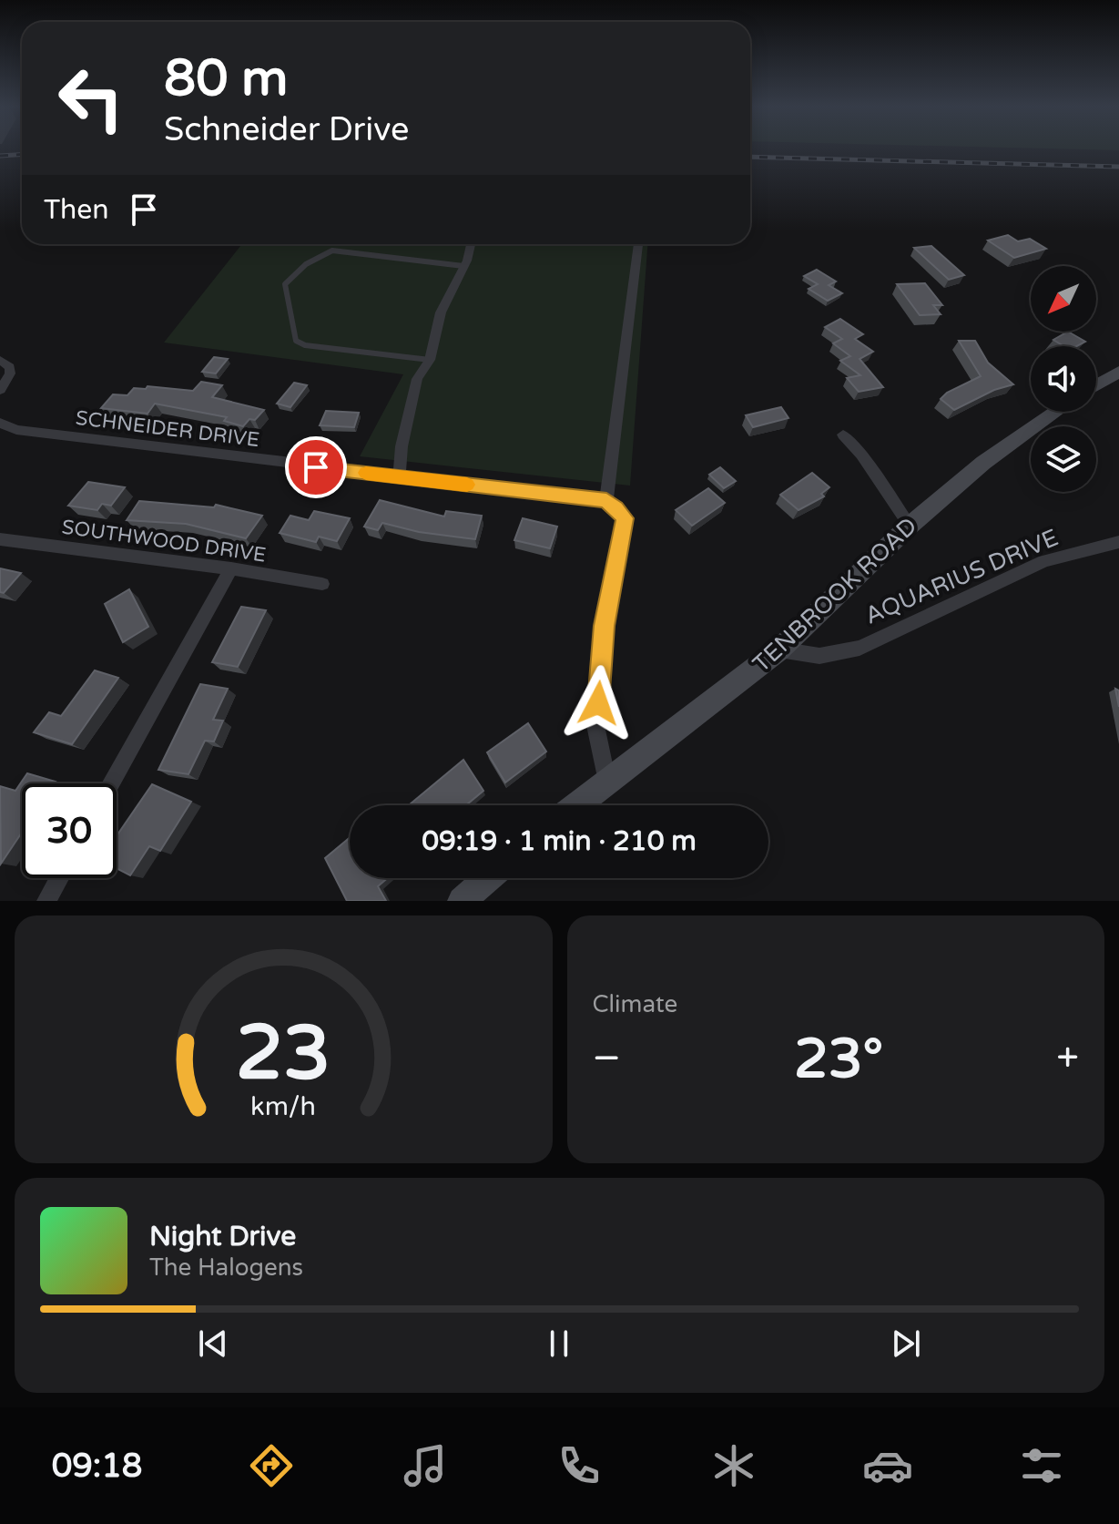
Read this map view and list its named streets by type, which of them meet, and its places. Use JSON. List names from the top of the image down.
{
  "streets": {
    "street": [
      "SCHNEIDER DRIVE",
      "SOUTHWOOD DRIVE",
      "AQUARIUS DRIVE",
      "TENBROOK ROAD"
    ]
  },
  "crossings": [
    ["AQUARIUS DRIVE", "TENBROOK ROAD"]
  ],
  "north": "bottom left",
  "page": {
    "turn": ["80 m", "Schneider Drive"],
    "then": "Then",
    "limit": "30",
    "trip": "09:19 · 1 min · 210 m",
    "tile": "Climate",
    "heat": ["−", "23°", "+"],
    "song": ["Night Drive", "The Halogens"],
    "tabs": "09:18",
    "gauge": ["23", "km/h"]
  }
}
